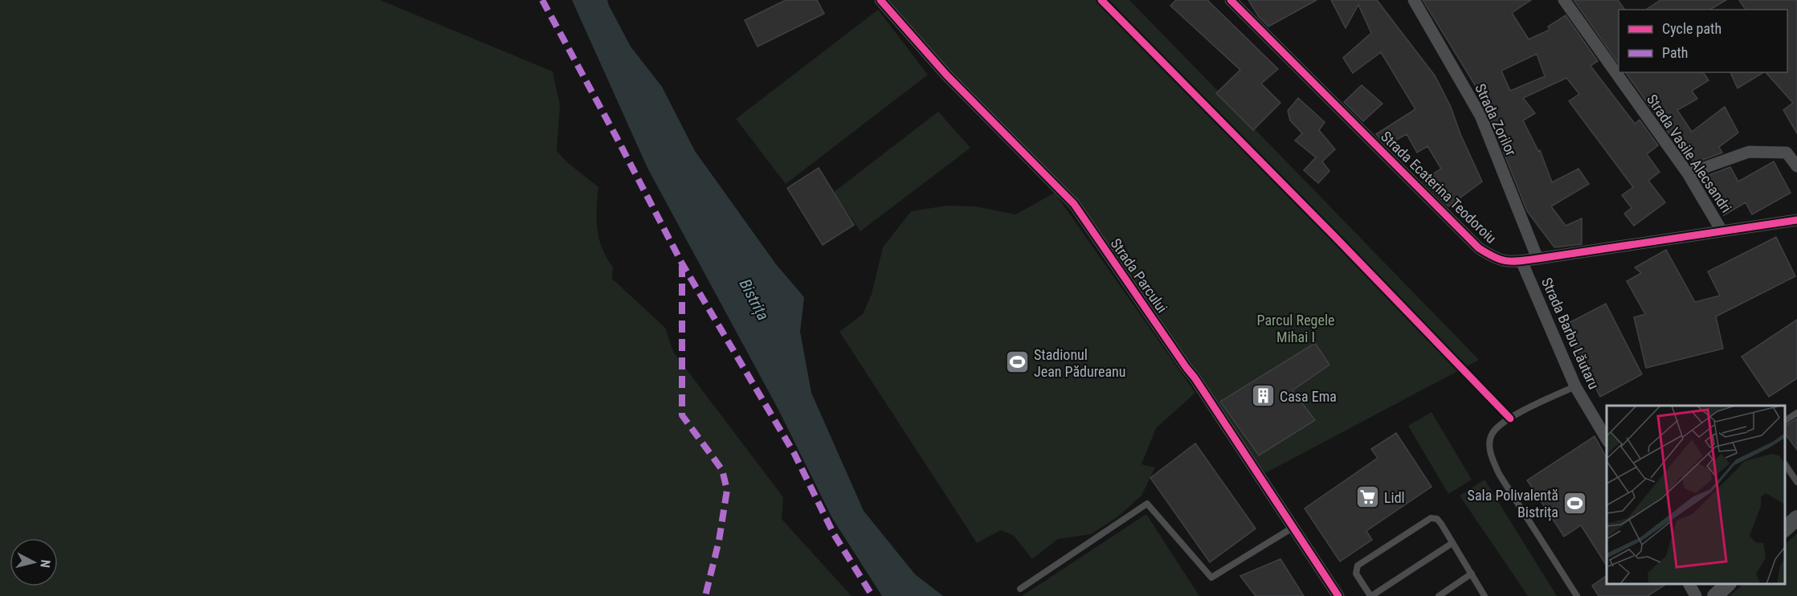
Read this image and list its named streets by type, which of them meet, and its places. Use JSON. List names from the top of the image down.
{
  "streets": {
    "street": [
      "Strada Zorilor",
      "Strada Vasile Alecsandri",
      "Strada Ecaterina Teodoroiu",
      "Strada Parcului",
      "Strada Barbu Lăutaru"
    ]
  },
  "crossings": [
    ["Strada Zorilor", "Strada Ecaterina Teodoroiu"],
    ["Strada Vasile Alecsandri", "Strada Ecaterina Teodoroiu"],
    ["Strada Ecaterina Teodoroiu", "Strada Barbu Lăutaru"]
  ],
  "water": ["Bistrița"],
  "parks": ["Parcul Regele Mihai I"],
  "places": {
    "sports": ["Stadionul Jean Pădureanu", "Sala Polivalentă Bistrița"],
    "building": ["Casa Ema"],
    "supermarket": ["Lidl"]
  },
  "legend": ["Cycle path", "Path"],
  "north": "right"
}
